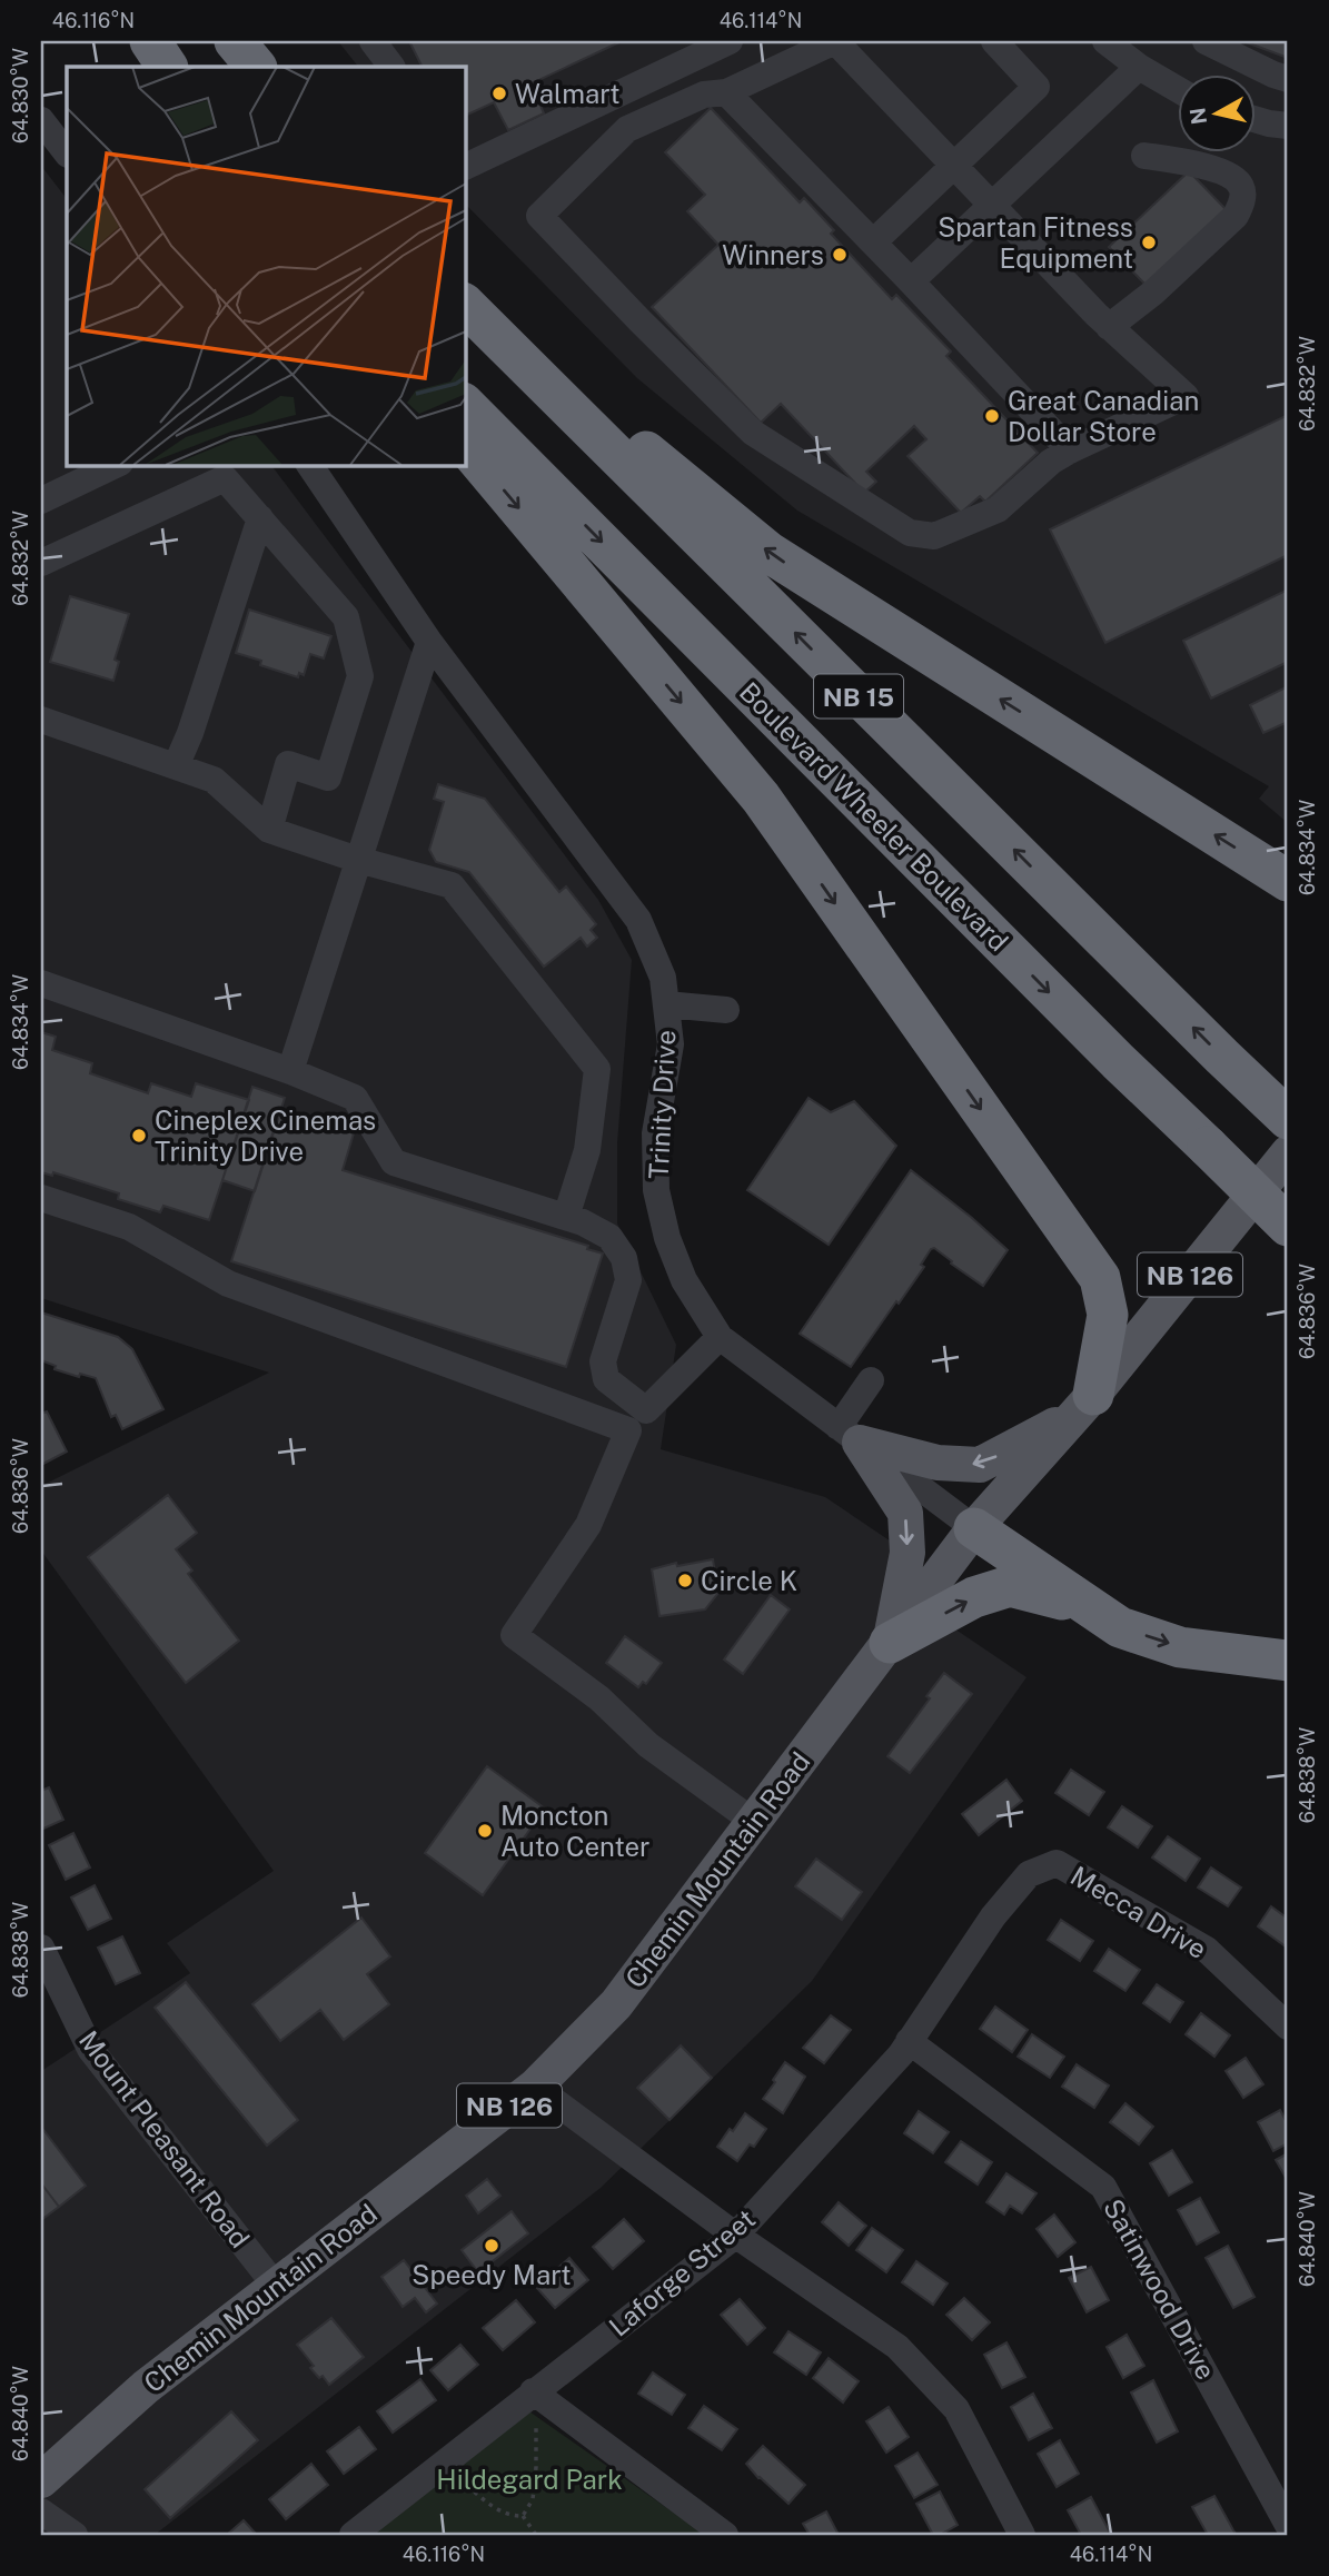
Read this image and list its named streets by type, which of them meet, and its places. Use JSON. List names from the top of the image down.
{
  "streets": {
    "highway": ["NB 15", "Boulevard Wheeler Boulevard"],
    "main road": ["NB 126", "Chemin Mountain Road"],
    "street": [
      "Trinity Drive",
      "Mecca Drive",
      "Mount Pleasant Road",
      "Laforge Street",
      "Satinwood Drive"
    ]
  },
  "crossings": [
    ["Trinity Drive", "Chemin Mountain Road"],
    ["Chemin Mountain Road", "Mount Pleasant Road"],
    ["Mecca Drive", "Laforge Street"],
    ["Laforge Street", "Satinwood Drive"]
  ],
  "parks": ["Hildegard Park"],
  "places": [
    "Walmart",
    "Spartan Fitness Equipment",
    "Winners",
    "Great Canadian Dollar Store",
    "Cineplex Cinemas Trinity Drive",
    "Circle K",
    "Moncton Auto Center",
    "Speedy Mart"
  ],
  "north": "left",
  "coordinates": [
    "46.116°N",
    "46.114°N",
    "64.830°W",
    "64.832°W",
    "64.834°W",
    "64.836°W",
    "64.838°W",
    "64.840°W"
  ]
}
